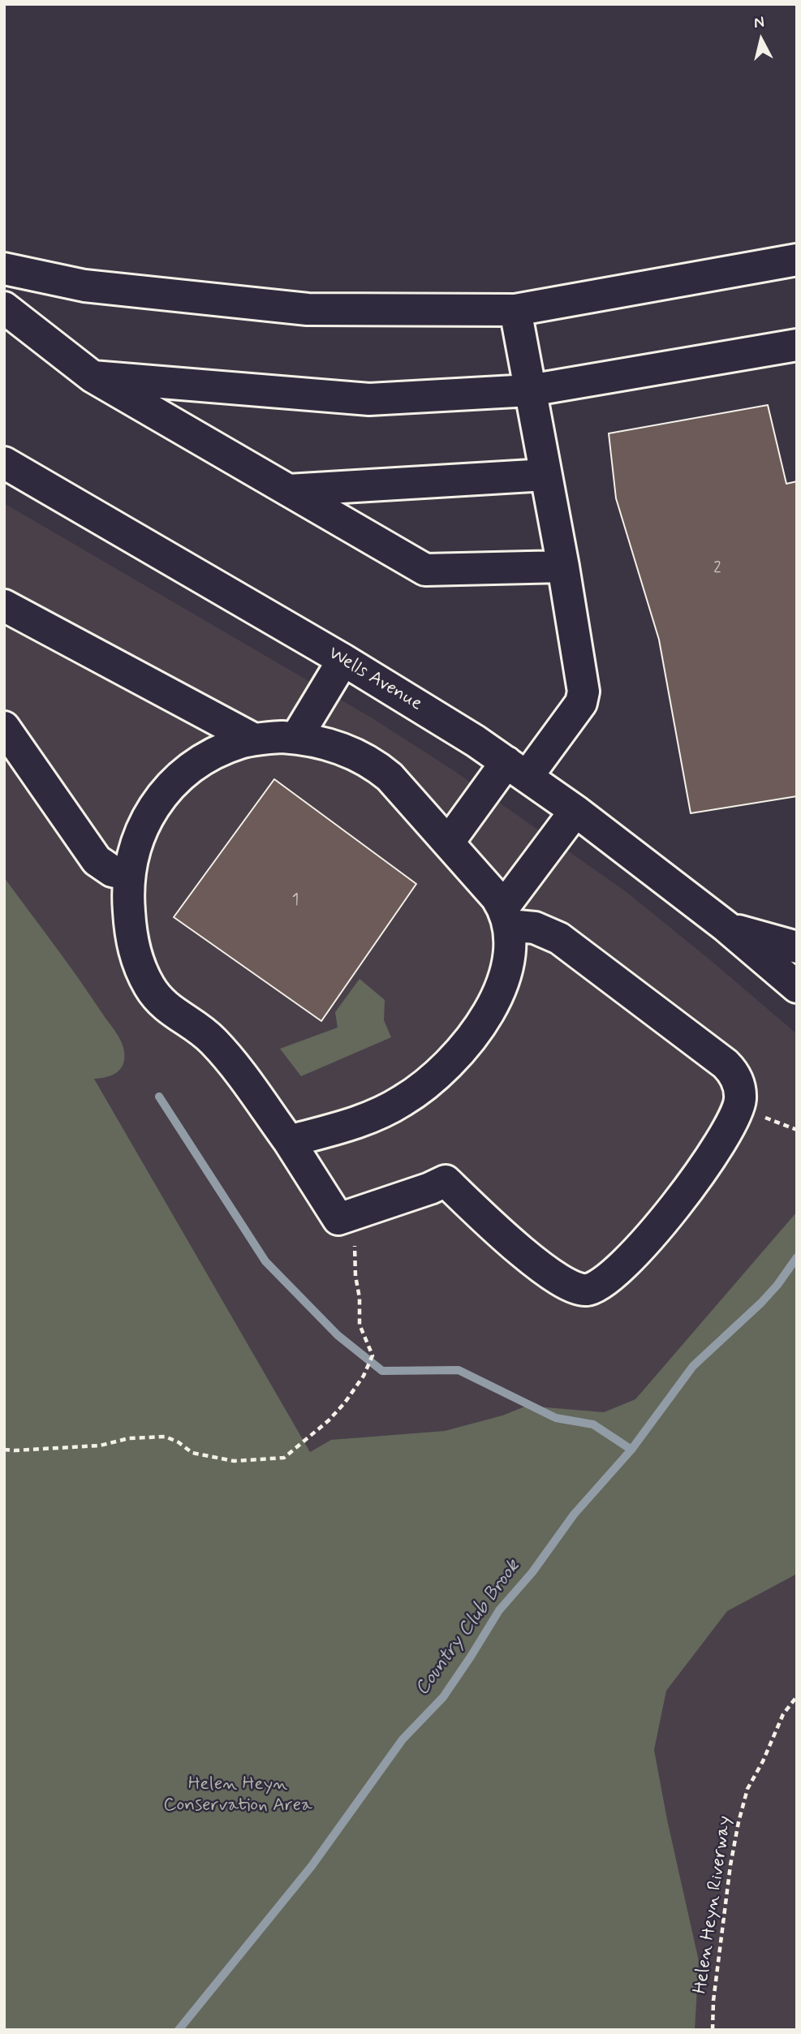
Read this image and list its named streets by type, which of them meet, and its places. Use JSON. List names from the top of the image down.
{
  "streets": {
    "street": ["Wells Avenue"],
    "path": ["Helen Heyn Riverway"]
  },
  "water": ["Country Club Brook"],
  "parks": ["Helen Heyn Conservation Area"],
  "house_numbers": ["2", "1"],
  "north": "top"
}
